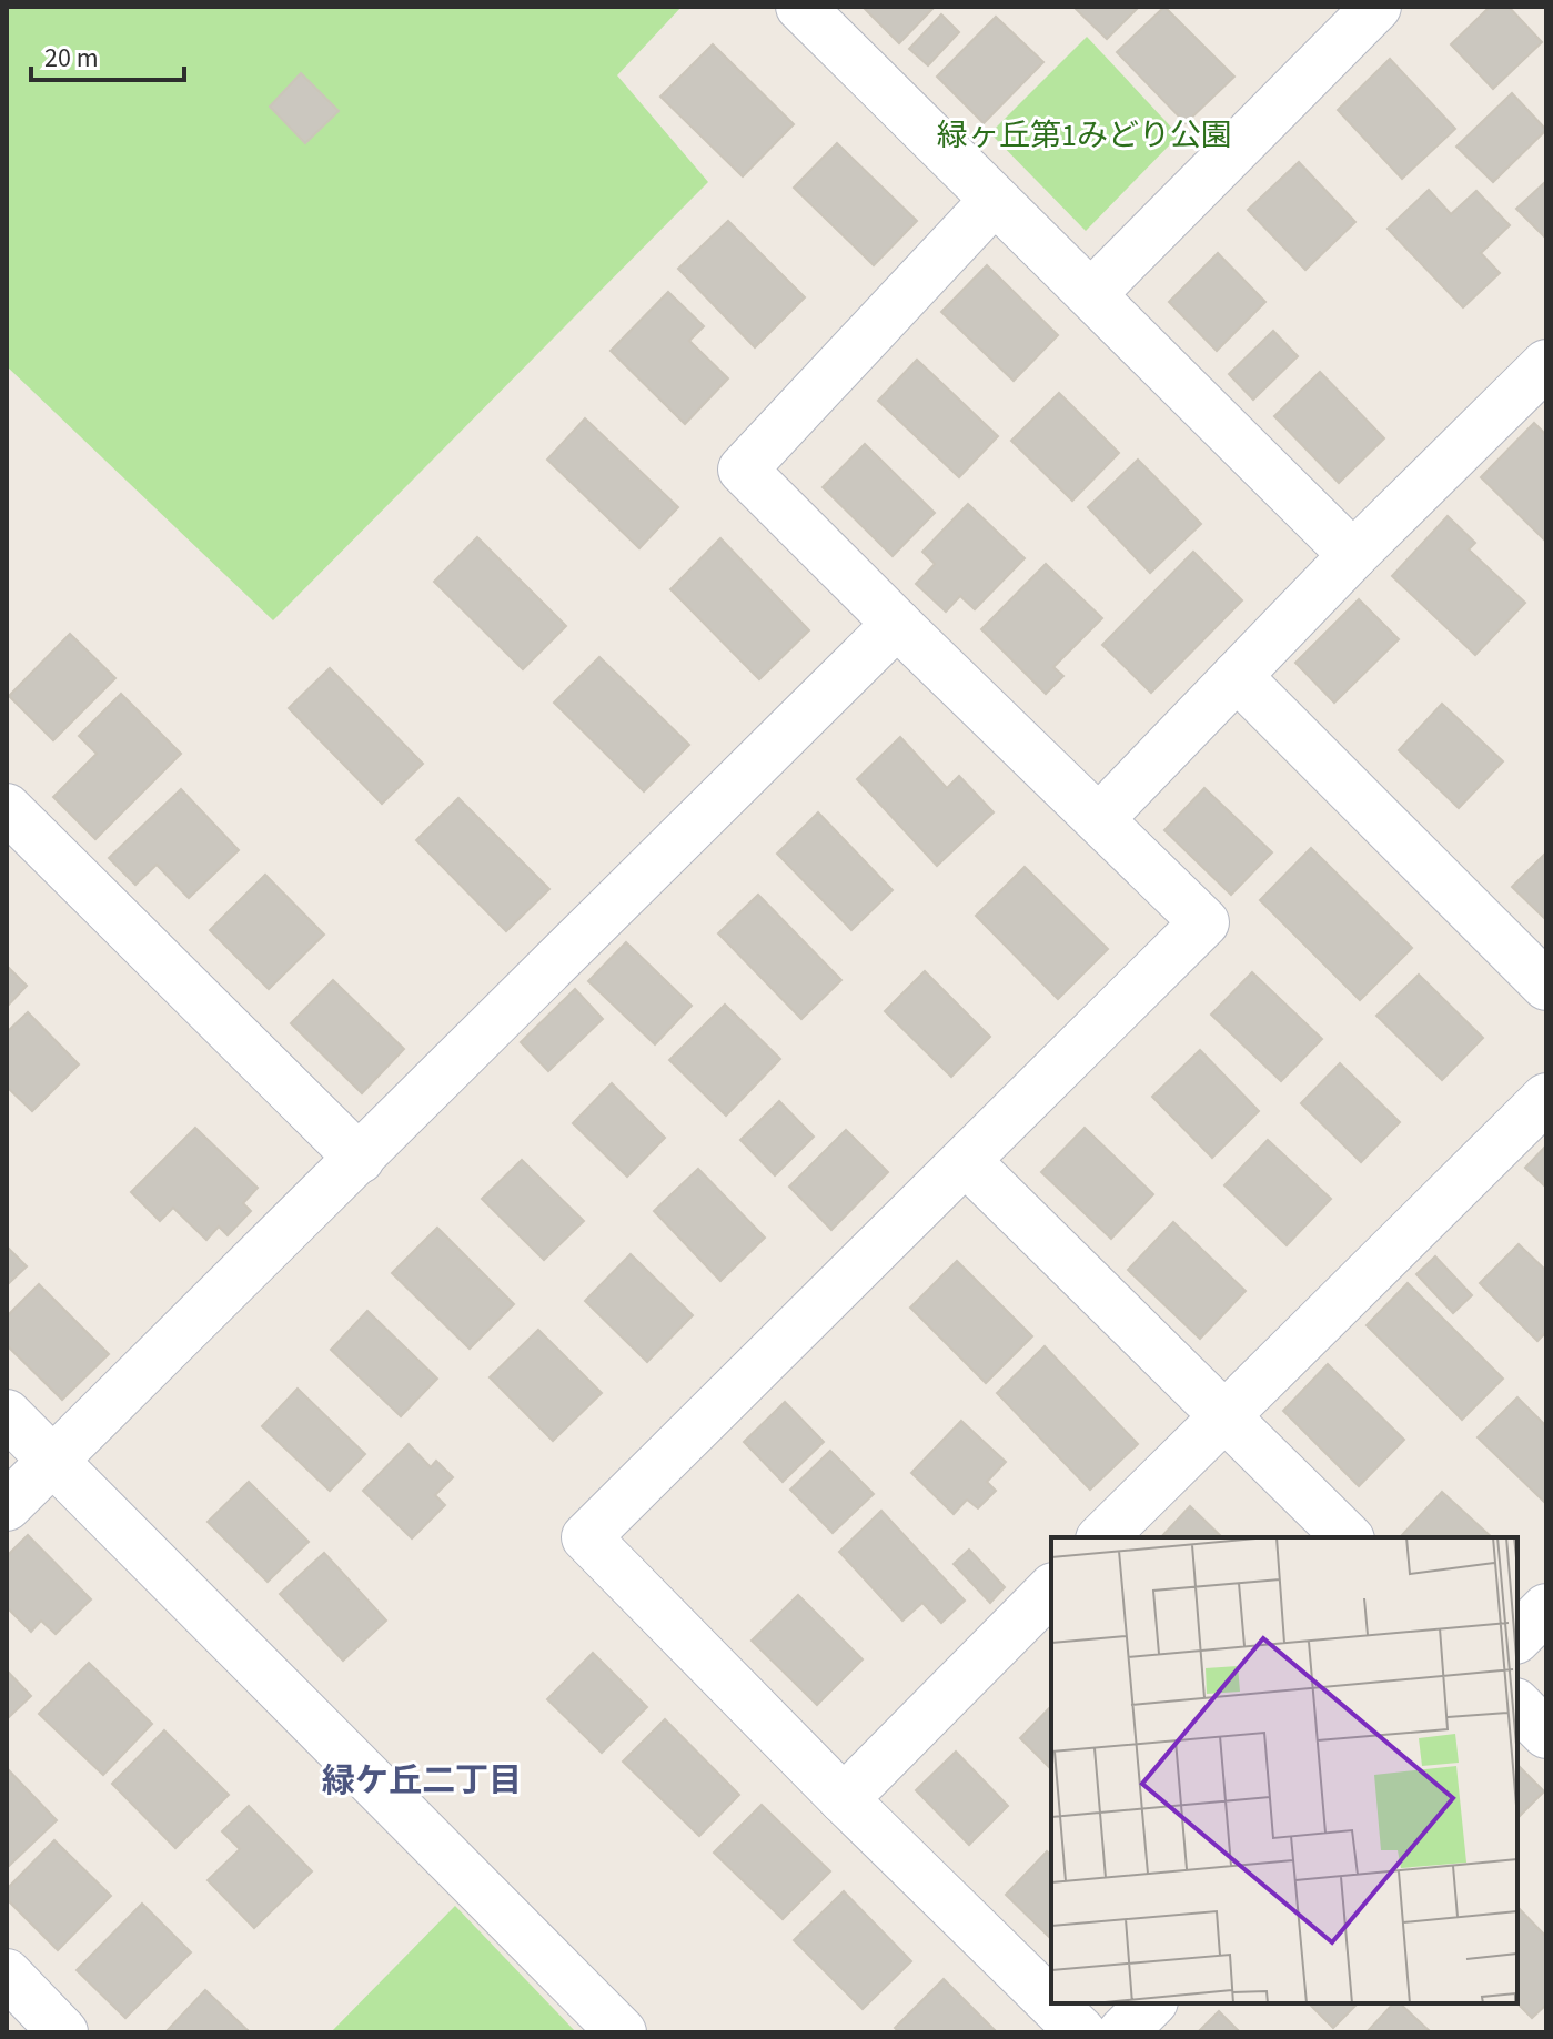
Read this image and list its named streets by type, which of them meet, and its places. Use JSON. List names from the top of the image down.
{
  "districts": ["緑ケ丘二丁目"],
  "parks": ["緑ヶ丘第1みどり公園"],
  "scale_bar": "20 m"
}
